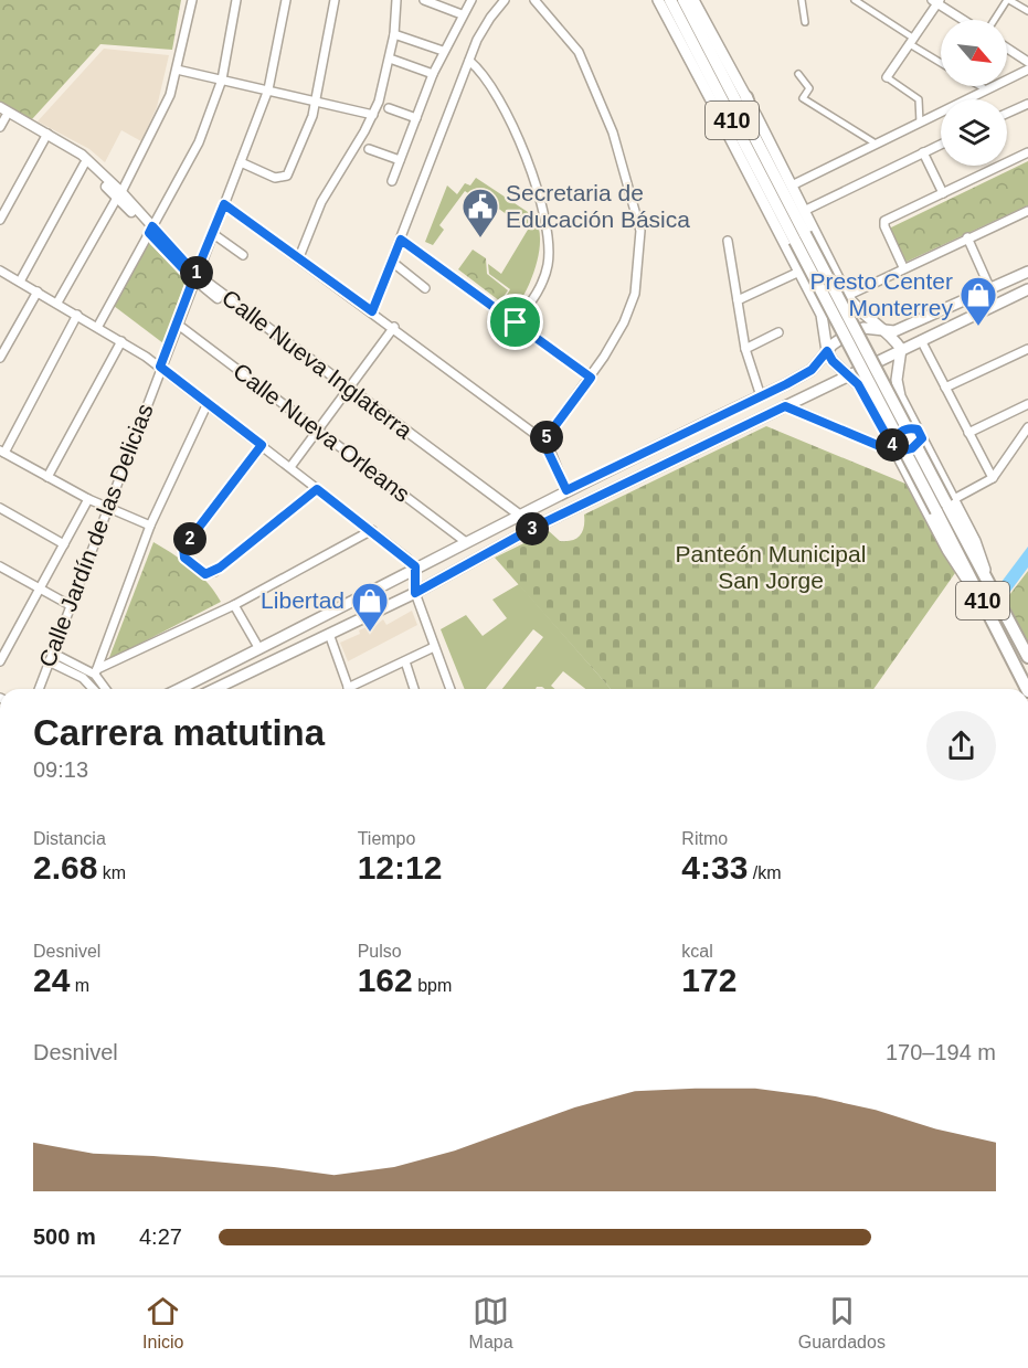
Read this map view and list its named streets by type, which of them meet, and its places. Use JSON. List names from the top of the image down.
{
  "streets": {
    "main road": ["410"],
    "street": ["Calle Nueva Inglaterra", "Calle Nueva Orleans", "Calle Jardín de las Delicias"]
  },
  "crossings": [
    ["Calle Nueva Inglaterra", "Calle Jardín de las Delicias"],
    ["Calle Nueva Orleans", "Calle Jardín de las Delicias"]
  ],
  "parks": ["Panteón Municipal San Jorge"],
  "places": {
    "public building": ["Secretaria de Educación Básica"],
    "shop": ["Presto Center Monterrey", "Libertad"]
  },
  "north": "bottom right",
  "page": {
    "pins": [
      "1",
      "5",
      "4",
      "3",
      "2"
    ],
    "heading": ["Carrera matutina", "09:13"],
    "stats": [
      ["Distancia", "2.68 km"],
      ["Tiempo", "12:12"],
      ["Ritmo", "4:33 /km"],
      ["Desnivel", "24 m"],
      ["Pulso", "162 bpm"],
      ["kcal", "172"]
    ],
    "chart": ["Desnivel", "170–194 m"],
    "list": [
      {
        "name": "500 m",
        "note": "4:27"
      }
    ],
    "tabs": ["Inicio", "Mapa", "Guardados"]
  }
}
